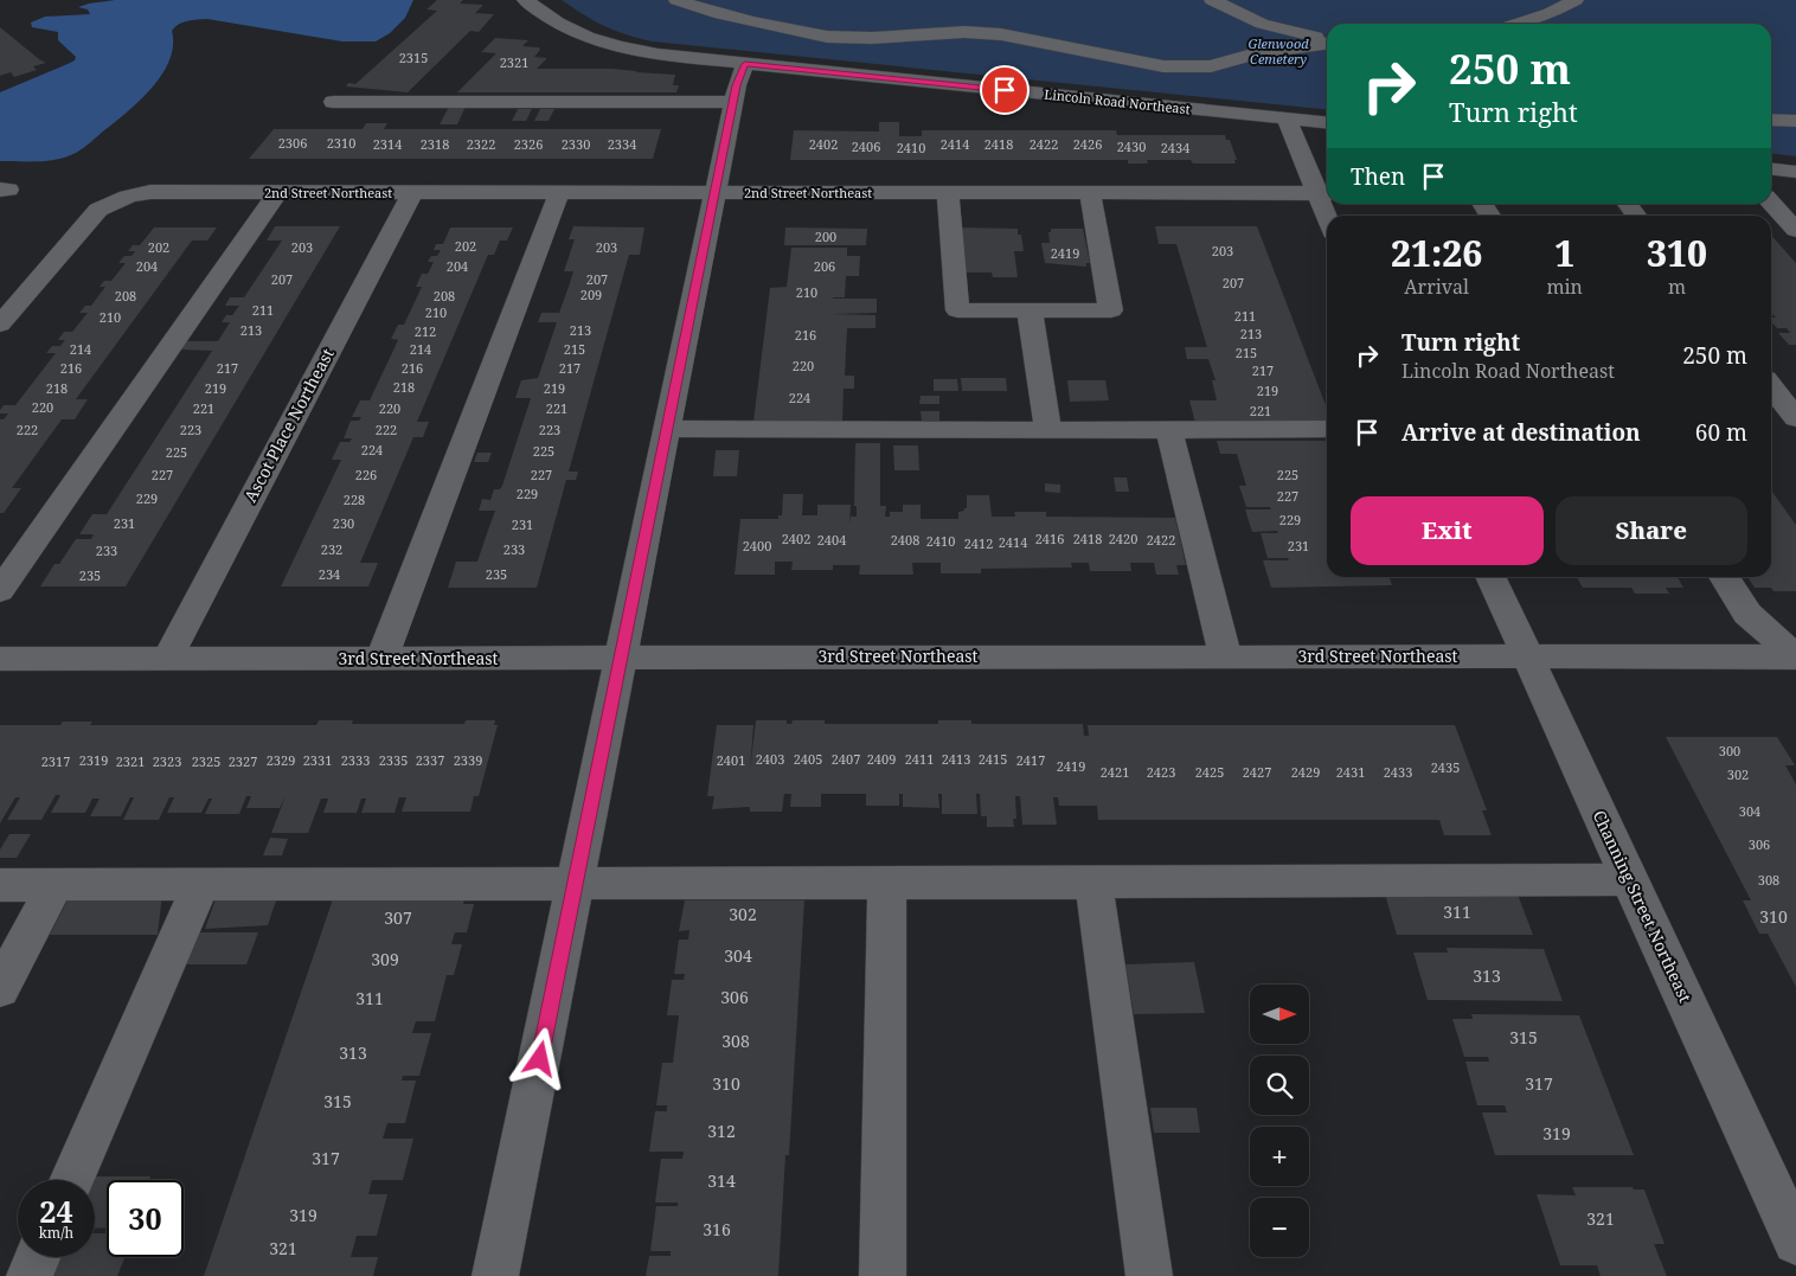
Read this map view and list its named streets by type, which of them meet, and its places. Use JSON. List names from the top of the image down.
{
  "streets": {
    "street": [
      "Lincoln Road Northeast",
      "2nd Street Northeast",
      "Ascot Place Northeast",
      "3rd Street Northeast",
      "Channing Street Northeast"
    ]
  },
  "crossings": [
    ["2nd Street Northeast", "Ascot Place Northeast"],
    ["Ascot Place Northeast", "3rd Street Northeast"],
    ["3rd Street Northeast", "Channing Street Northeast"]
  ],
  "parks": ["Glenwood Cemetery"],
  "house_numbers": [
    "2315",
    "2321",
    "2306",
    "2310",
    "2314",
    "2318",
    "2322",
    "2326",
    "2330",
    "2334",
    "2402",
    "2414",
    "2418",
    "2422",
    "2426",
    "2406",
    "2430",
    "2410",
    "2434",
    "200",
    "202",
    "202",
    "203",
    "203",
    "203",
    "2419",
    "204",
    "204",
    "206",
    "207",
    "207",
    "207",
    "210",
    "209",
    "208",
    "208",
    "211",
    "210",
    "211",
    "210",
    "213",
    "213",
    "212",
    "213",
    "216",
    "214",
    "214",
    "215",
    "215",
    "220",
    "216",
    "217",
    "216",
    "217",
    "217",
    "218",
    "218",
    "219",
    "219",
    "219",
    "224",
    "220",
    "221",
    "220",
    "221",
    "221",
    "222",
    "223",
    "222",
    "223",
    "224",
    "225",
    "225",
    "227",
    "226",
    "227",
    "225",
    "229",
    "227",
    "229",
    "228",
    "229",
    "231",
    "230",
    "231",
    "2402",
    "2416",
    "2418",
    "2420",
    "2404",
    "2408",
    "2422",
    "2410",
    "2414",
    "2412",
    "2400",
    "231",
    "232",
    "233",
    "233",
    "234",
    "235",
    "235",
    "300",
    "2403",
    "2405",
    "2407",
    "2409",
    "2411",
    "2413",
    "2415",
    "2319",
    "2329",
    "2331",
    "2333",
    "2335",
    "2337",
    "2339",
    "2401",
    "2417",
    "2317",
    "2321",
    "2323",
    "2325",
    "2327",
    "2419",
    "2435",
    "2421",
    "2423",
    "2425",
    "2427",
    "2429",
    "2431",
    "2433",
    "302",
    "304",
    "306",
    "308",
    "311",
    "302",
    "310",
    "307",
    "304",
    "309",
    "313",
    "306",
    "311",
    "315",
    "308",
    "313",
    "310",
    "317",
    "315",
    "312",
    "319",
    "317",
    "314",
    "319",
    "321",
    "316",
    "321"
  ],
  "north": "right",
  "page": {
    "turn": ["250 m", "Turn right"],
    "then": "Then",
    "eta": [
      "21:26",
      "Arrival",
      "1",
      "min",
      "310",
      "m"
    ],
    "list": [
      {
        "name": "Turn right",
        "note": "Lincoln Road Northeast",
        "value": "250 m"
      },
      {
        "name": "Arrive at destination",
        "value": "60 m"
      }
    ],
    "buttons": ["Exit", "Share"],
    "map_buttons": ["+", "−"],
    "speed": "24 km/h",
    "limit": "30"
  }
}
